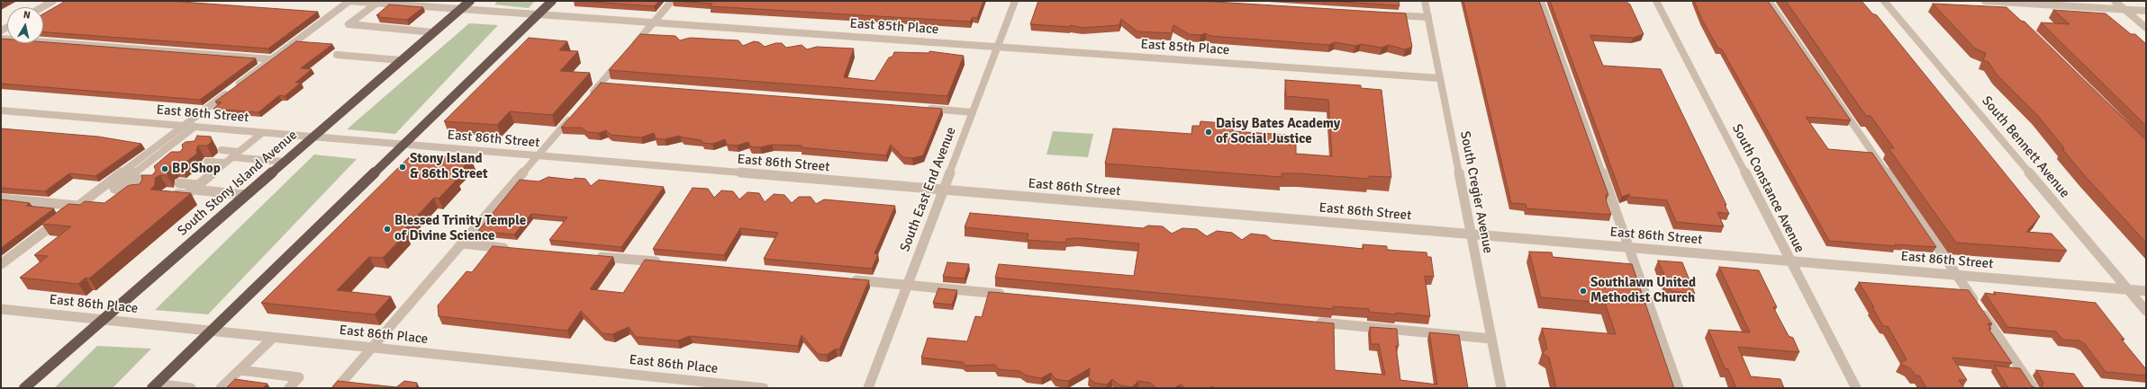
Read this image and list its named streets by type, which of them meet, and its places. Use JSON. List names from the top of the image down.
{
  "streets": {
    "highway": ["South Stony Island Avenue"],
    "street": [
      "East 85th Place",
      "East 86th Street",
      "South Bennett Avenue",
      "South Constance Avenue",
      "South East End Avenue",
      "South Cregier Avenue",
      "East 86th Place"
    ]
  },
  "crossings": [
    ["East 85th Place", "South Stony Island Avenue"],
    ["East 85th Place", "South East End Avenue"],
    ["East 85th Place", "South Cregier Avenue"],
    ["East 86th Street", "South Bennett Avenue"],
    ["East 86th Street", "South Stony Island Avenue"],
    ["East 86th Street", "South Constance Avenue"],
    ["East 86th Street", "South East End Avenue"],
    ["East 86th Street", "South Cregier Avenue"],
    ["South Stony Island Avenue", "East 86th Place"]
  ],
  "places": [
    "Daisy Bates Academy of Social Justice",
    "Stony Island & 86th Street",
    "BP Shop",
    "Blessed Trinity Temple of Divine Science",
    "Southlawn United Methodist Church"
  ],
  "north": "top"
}
